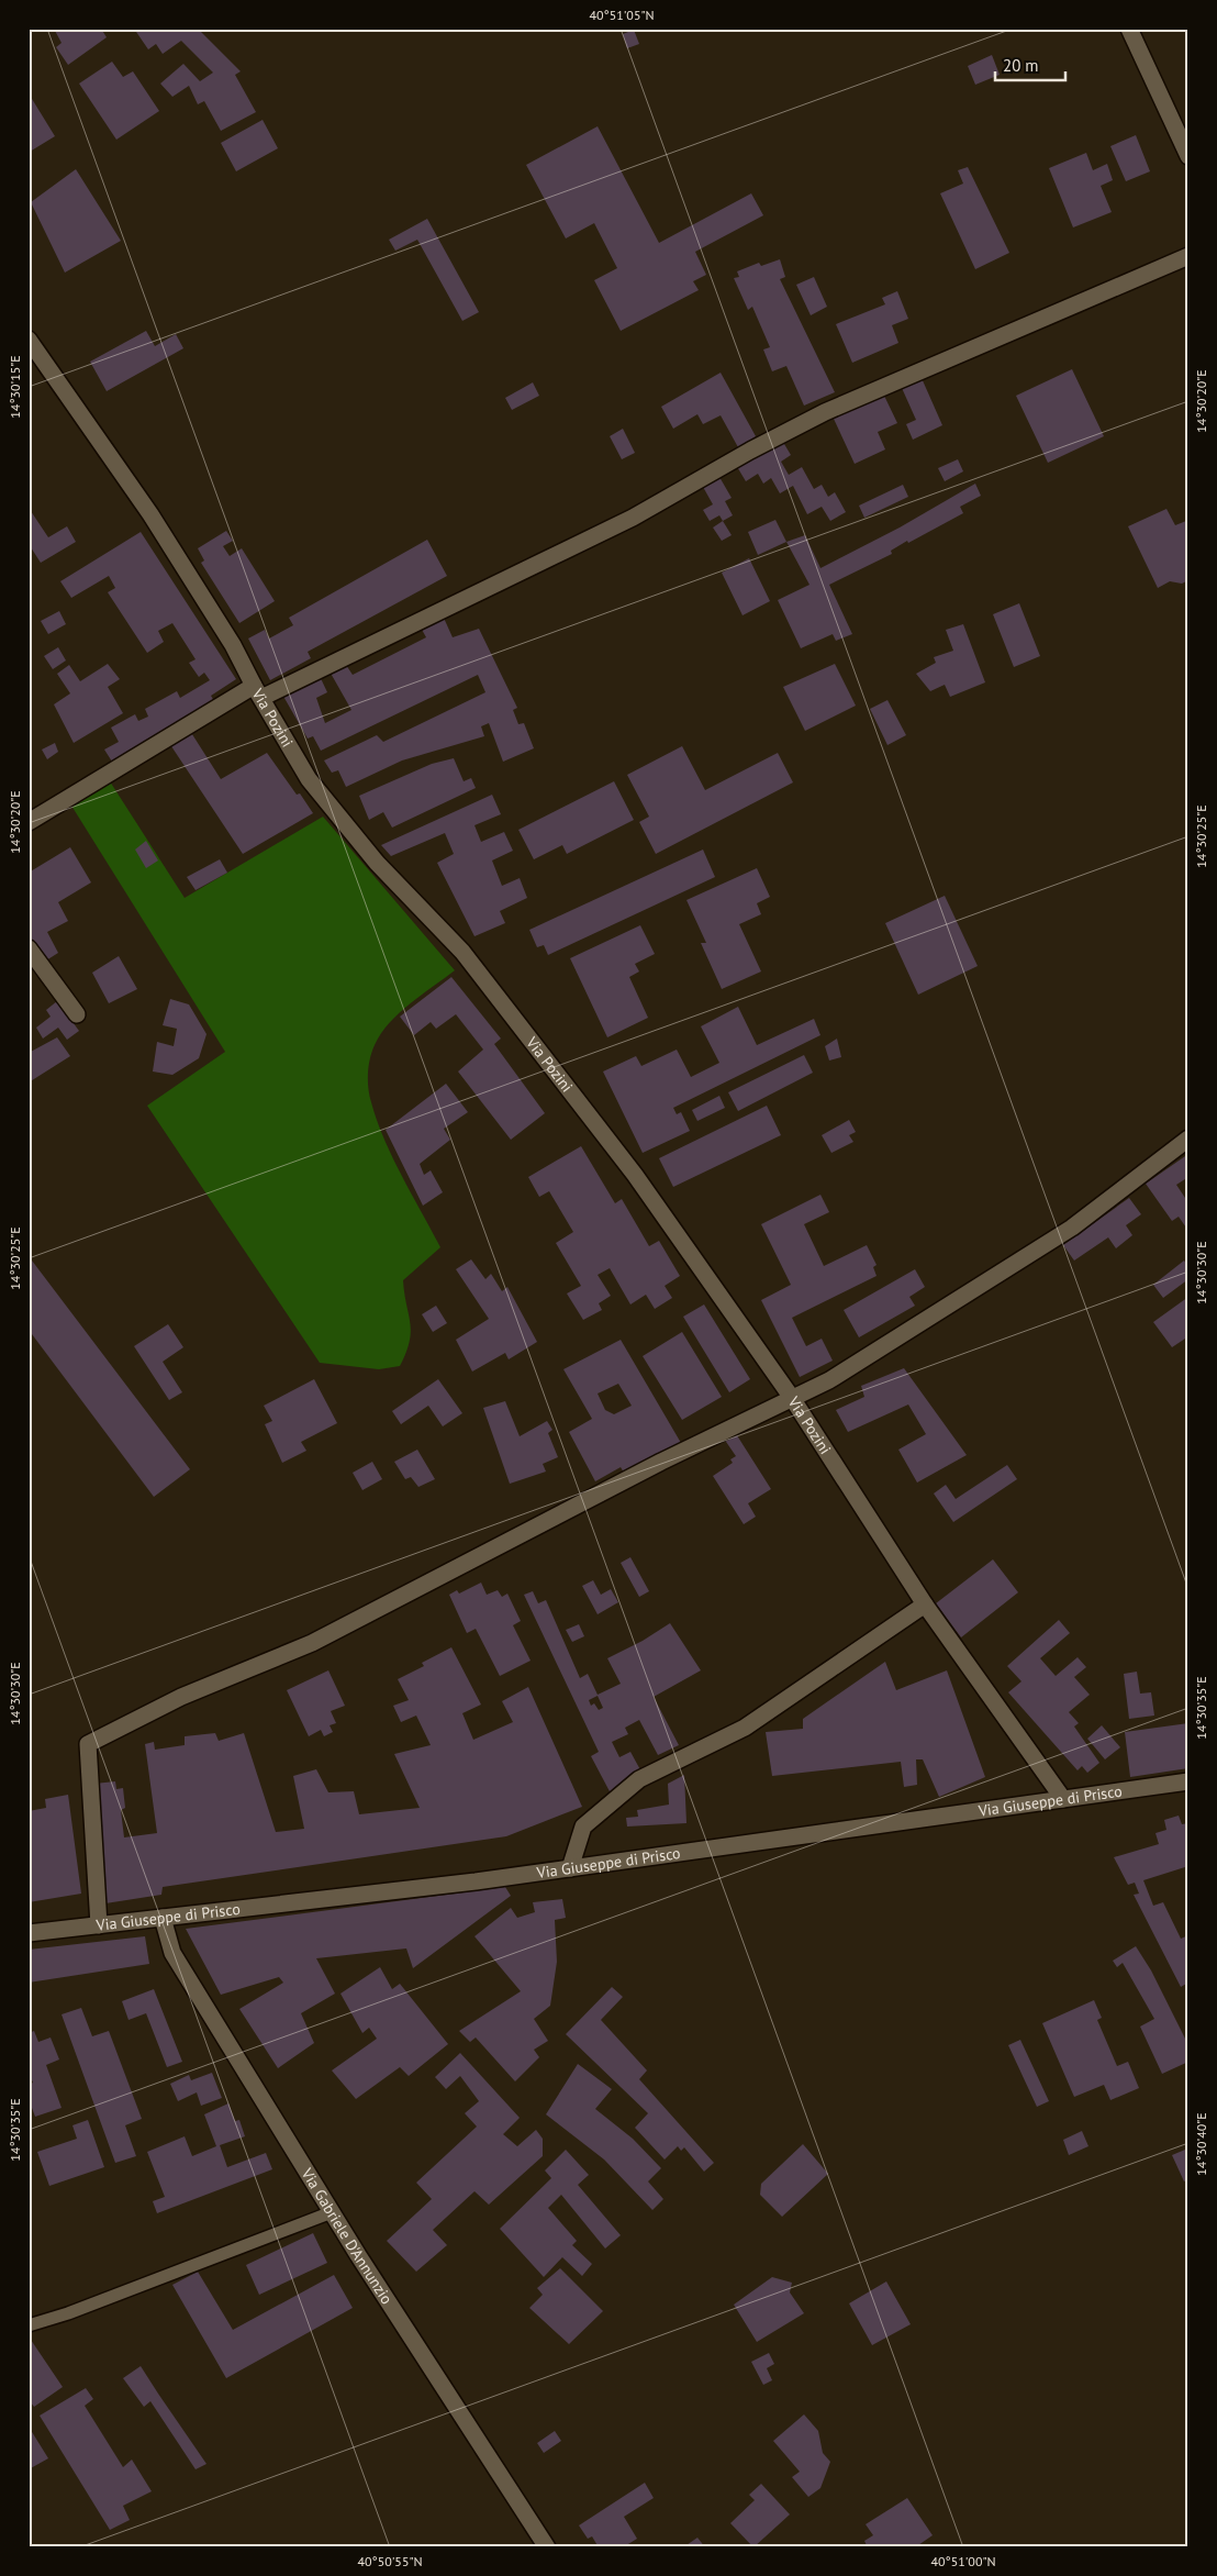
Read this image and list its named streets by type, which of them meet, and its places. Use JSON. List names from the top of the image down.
{
  "streets": {
    "street": ["Via Pozini", "Via Giuseppe di Prisco", "Via Gabriele D'Annunzio"]
  },
  "crossings": [
    ["Via Pozini", "Via Giuseppe di Prisco"],
    ["Via Giuseppe di Prisco", "Via Gabriele D'Annunzio"]
  ],
  "scale_bar": "20 m",
  "coordinates": [
    "40°51'05\"N",
    "14°30'15\"E",
    "14°30'20\"E",
    "14°30'25\"E",
    "14°30'30\"E",
    "14°30'35\"E",
    "14°30'40\"E",
    "40°50'55\"N",
    "40°51'00\"N"
  ]
}
